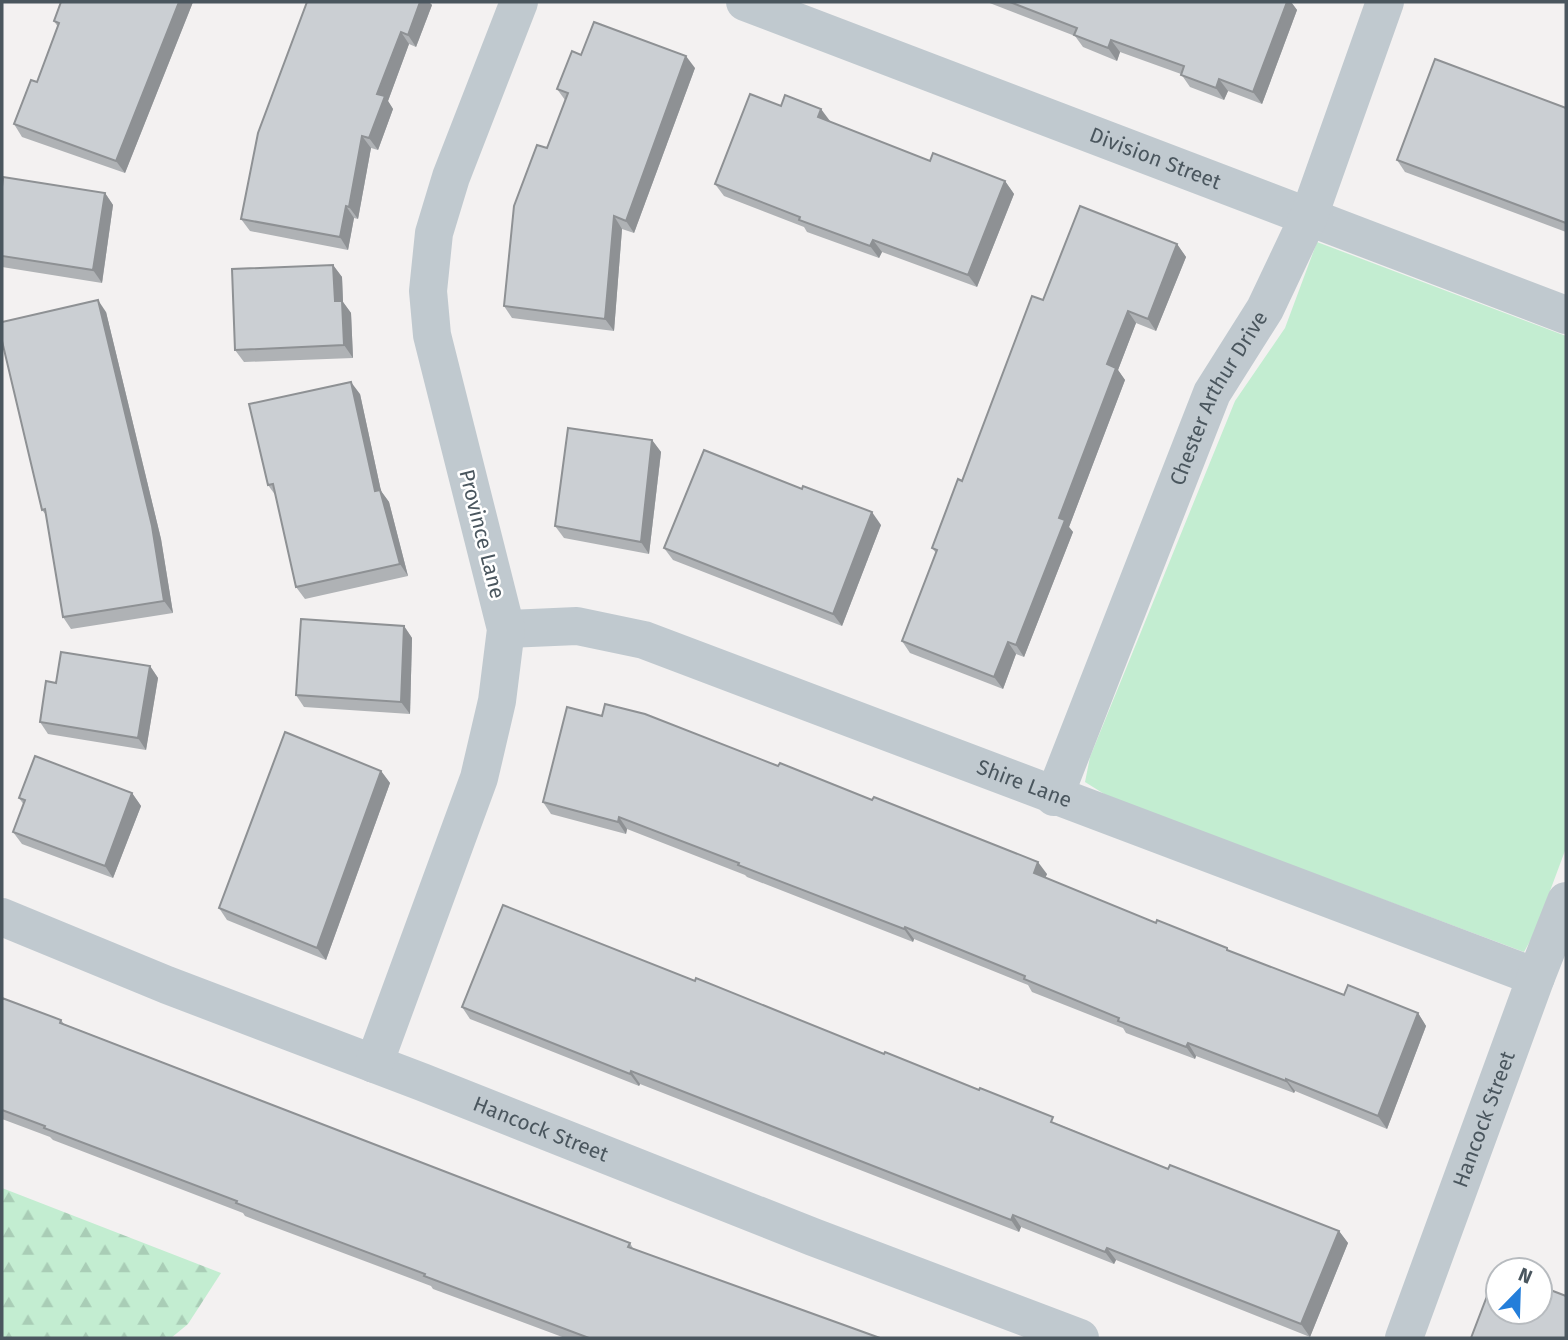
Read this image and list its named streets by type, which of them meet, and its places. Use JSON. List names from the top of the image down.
{
  "streets": {
    "street": [
      "Division Street",
      "Chester Arthur Drive",
      "Province Lane",
      "Shire Lane",
      "Hancock Street"
    ]
  },
  "crossings": [
    ["Division Street", "Chester Arthur Drive"],
    ["Chester Arthur Drive", "Shire Lane"],
    ["Province Lane", "Shire Lane"],
    ["Province Lane", "Hancock Street"],
    ["Shire Lane", "Hancock Street"]
  ],
  "north": "top right"
}
